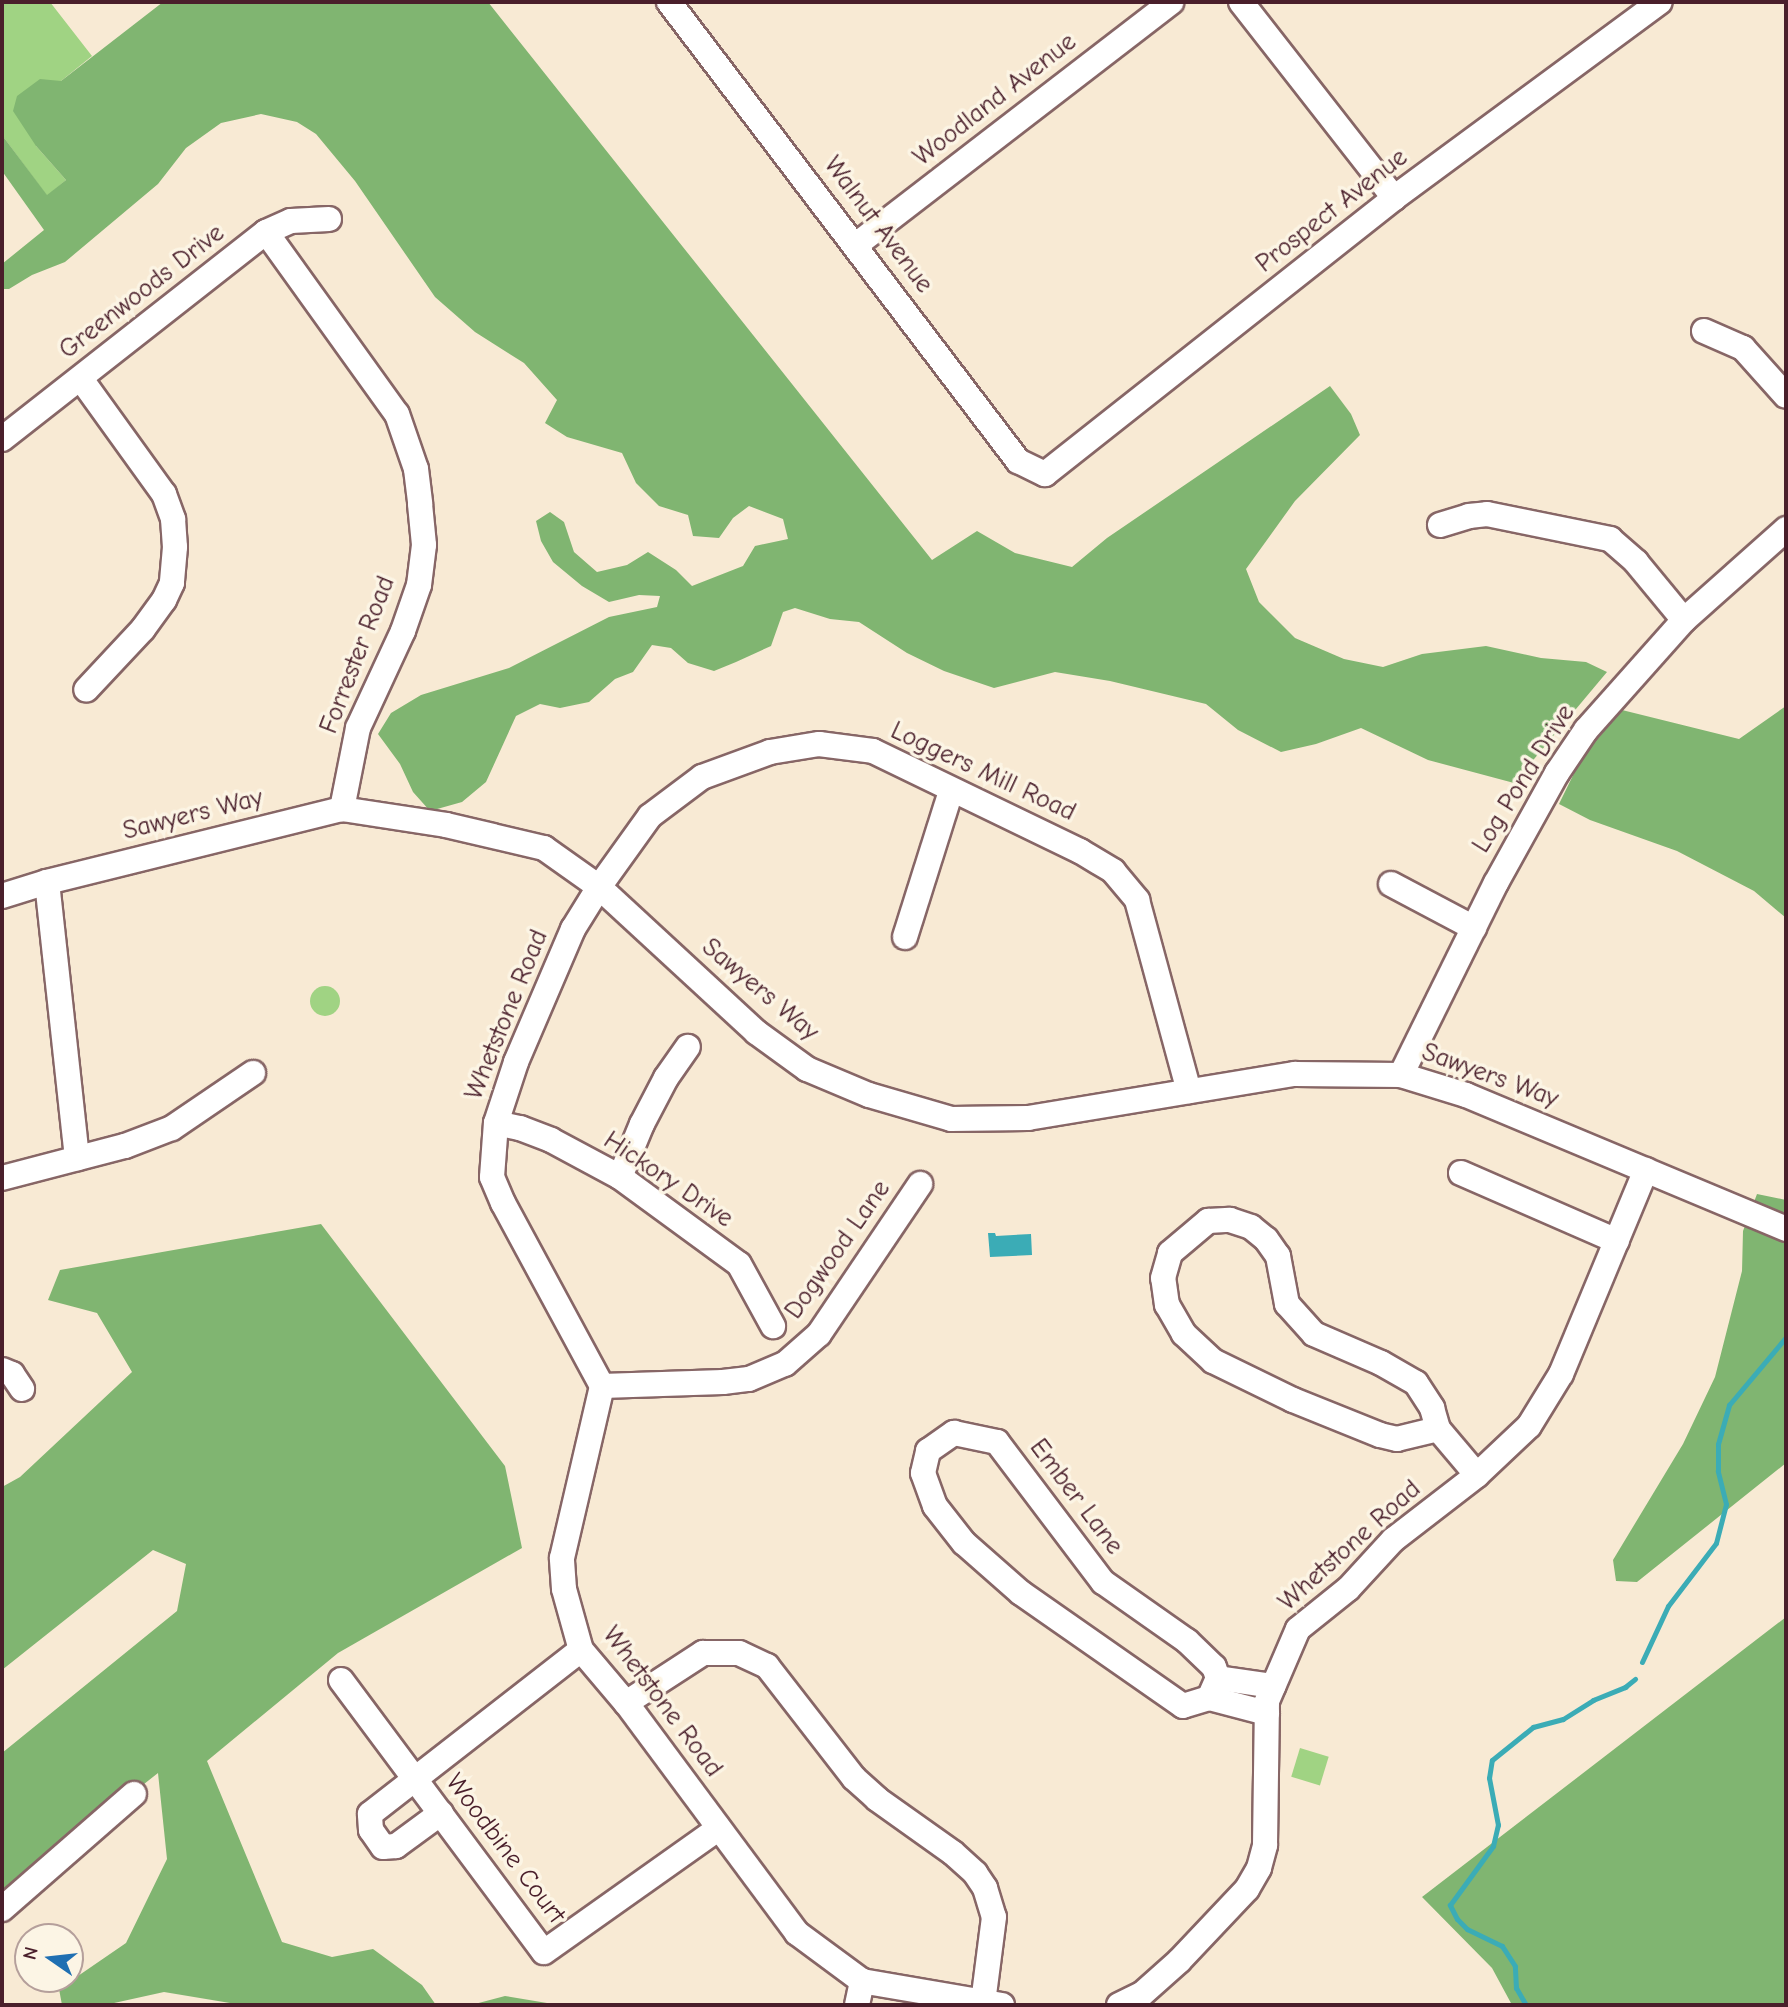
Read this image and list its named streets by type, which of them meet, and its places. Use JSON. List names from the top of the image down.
{
  "streets": {
    "street": [
      "Woodland Avenue",
      "Prospect Avenue",
      "Walnut Avenue",
      "Greenwoods Drive",
      "Forrester Road",
      "Loggers Mill Road",
      "Log Pond Drive",
      "Sawyers Way",
      "Whetstone Road",
      "Hickory Drive",
      "Dogwood Lane",
      "Ember Lane",
      "Woodbine Court"
    ]
  },
  "crossings": [
    ["Woodland Avenue", "Walnut Avenue"],
    ["Prospect Avenue", "Walnut Avenue"],
    ["Greenwoods Drive", "Forrester Road"],
    ["Forrester Road", "Sawyers Way"],
    ["Loggers Mill Road", "Sawyers Way"],
    ["Loggers Mill Road", "Whetstone Road"],
    ["Log Pond Drive", "Sawyers Way"],
    ["Sawyers Way", "Whetstone Road"],
    ["Whetstone Road", "Hickory Drive"],
    ["Whetstone Road", "Dogwood Lane"],
    ["Whetstone Road", "Ember Lane"],
    ["Whetstone Road", "Woodbine Court"]
  ],
  "north": "left"
}
